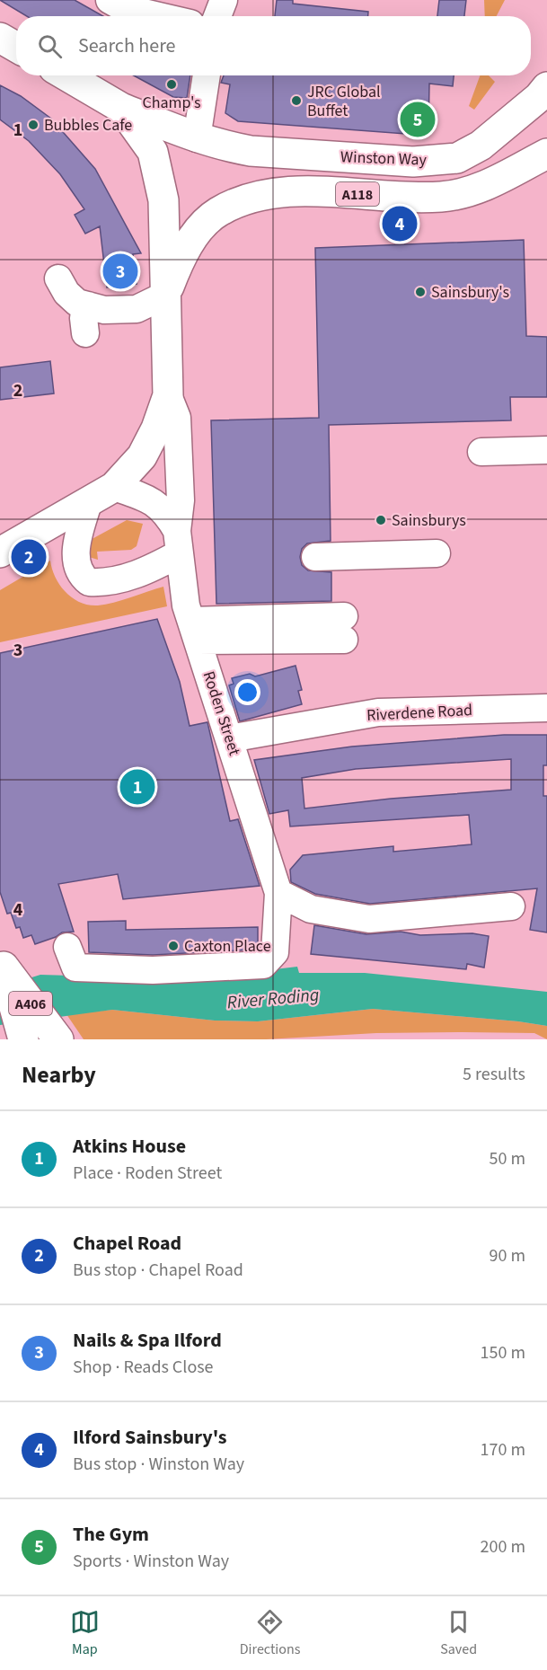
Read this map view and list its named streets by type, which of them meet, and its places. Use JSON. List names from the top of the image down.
{
  "streets": {
    "main road": ["Winston Way", "A118", "A406"],
    "street": ["Riverdene Road", "Roden Street"]
  },
  "crossings": [
    ["Winston Way", "A118"],
    ["A118", "Roden Street"],
    ["Riverdene Road", "Roden Street"]
  ],
  "water": ["River Roding"],
  "places": [
    "Champ's",
    "JRC Global Buffet",
    "Bubbles Cafe",
    "Sainsbury's",
    "Sainsburys",
    "Caxton Place"
  ],
  "page": {
    "search": "Search here",
    "pins": [
      "5",
      "4",
      "3",
      "2",
      "1"
    ],
    "heading": ["Nearby", "5 results"],
    "list": [
      {
        "mark": "1",
        "name": "Atkins House",
        "note": "Place · Roden Street",
        "value": "50 m"
      },
      {
        "mark": "2",
        "name": "Chapel Road",
        "note": "Bus stop · Chapel Road",
        "value": "90 m"
      },
      {
        "mark": "3",
        "name": "Nails & Spa Ilford",
        "note": "Shop · Reads Close",
        "value": "150 m"
      },
      {
        "mark": "4",
        "name": "Ilford Sainsbury's",
        "note": "Bus stop · Winston Way",
        "value": "170 m"
      },
      {
        "mark": "5",
        "name": "The Gym",
        "note": "Sports · Winston Way",
        "value": "200 m"
      }
    ],
    "nav": ["Map", "Directions", "Saved"]
  },
  "grid": {
    "rows": [
      "1",
      "2",
      "3",
      "4"
    ]
  }
}
